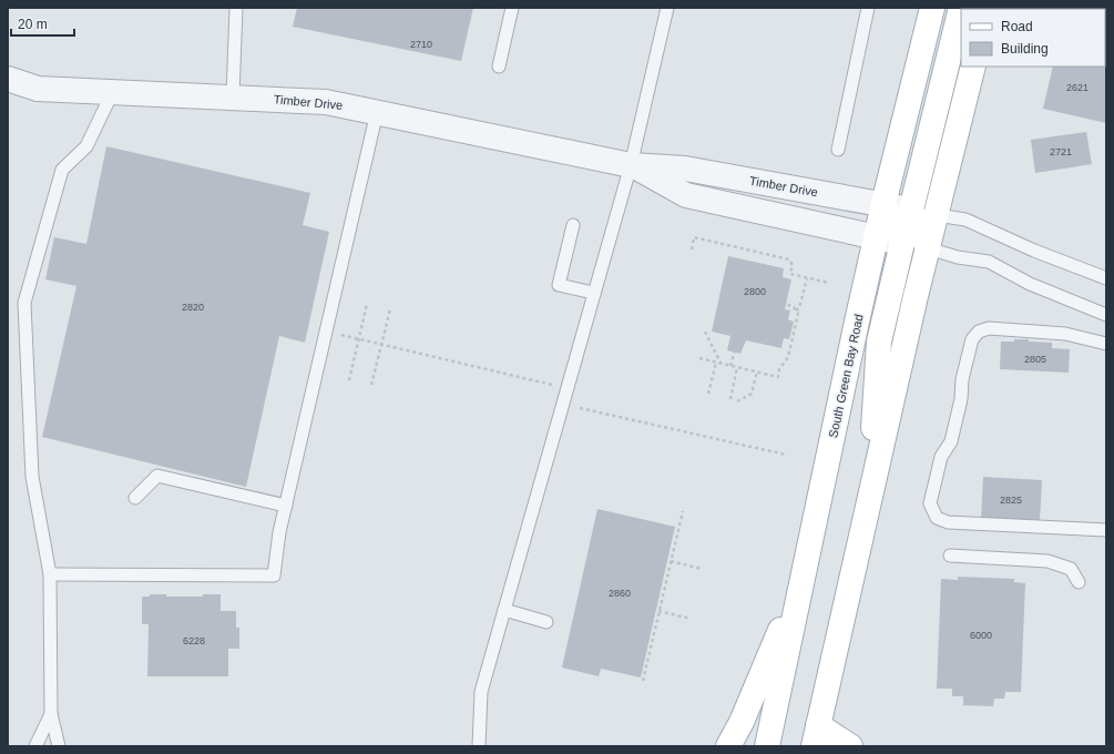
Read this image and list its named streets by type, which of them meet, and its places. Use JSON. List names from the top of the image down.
{
  "streets": {
    "main road": ["South Green Bay Road"],
    "street": ["Timber Drive"]
  },
  "crossings": [
    ["Timber Drive", "South Green Bay Road"]
  ],
  "house_numbers": [
    "2710",
    "2621",
    "2721",
    "2800",
    "2820",
    "2805",
    "2825",
    "2860",
    "6000",
    "6228"
  ],
  "legend": ["Road", "Building"],
  "scale_bar": "20 m"
}
